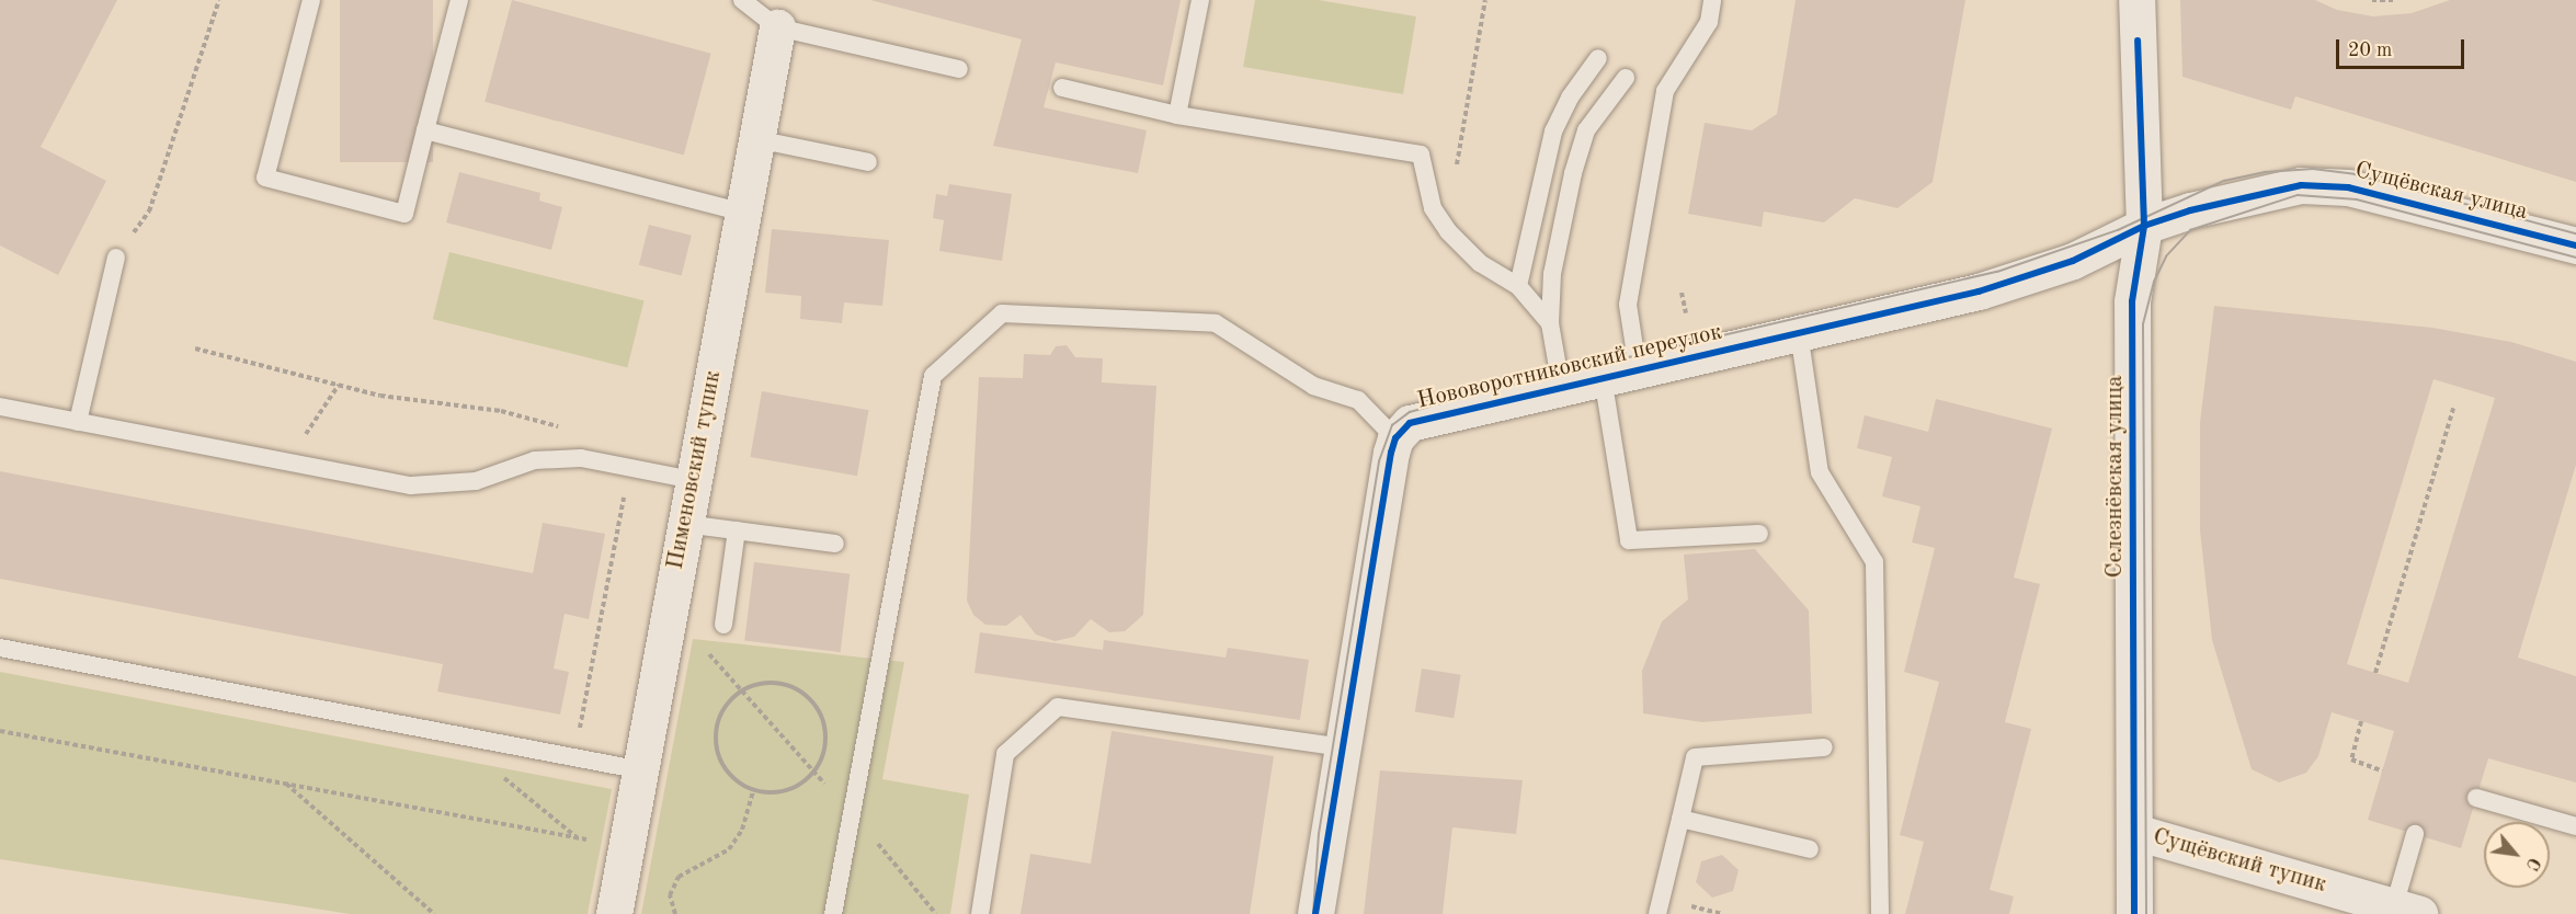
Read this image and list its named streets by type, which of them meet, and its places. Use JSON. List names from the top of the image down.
{
  "streets": {
    "street": [
      "Сущёвская улица",
      "Нововоротниковский переулок",
      "Пименовский тупик",
      "Селезнёвская улица",
      "Сущёвский тупик"
    ]
  },
  "crossings": [
    ["Сущёвская улица", "Нововоротниковский переулок"],
    ["Сущёвская улица", "Селезнёвская улица"],
    ["Нововоротниковский переулок", "Селезнёвская улица"],
    ["Селезнёвская улица", "Сущёвский тупик"]
  ],
  "scale_bar": "20 m",
  "north": "bottom right"
}
